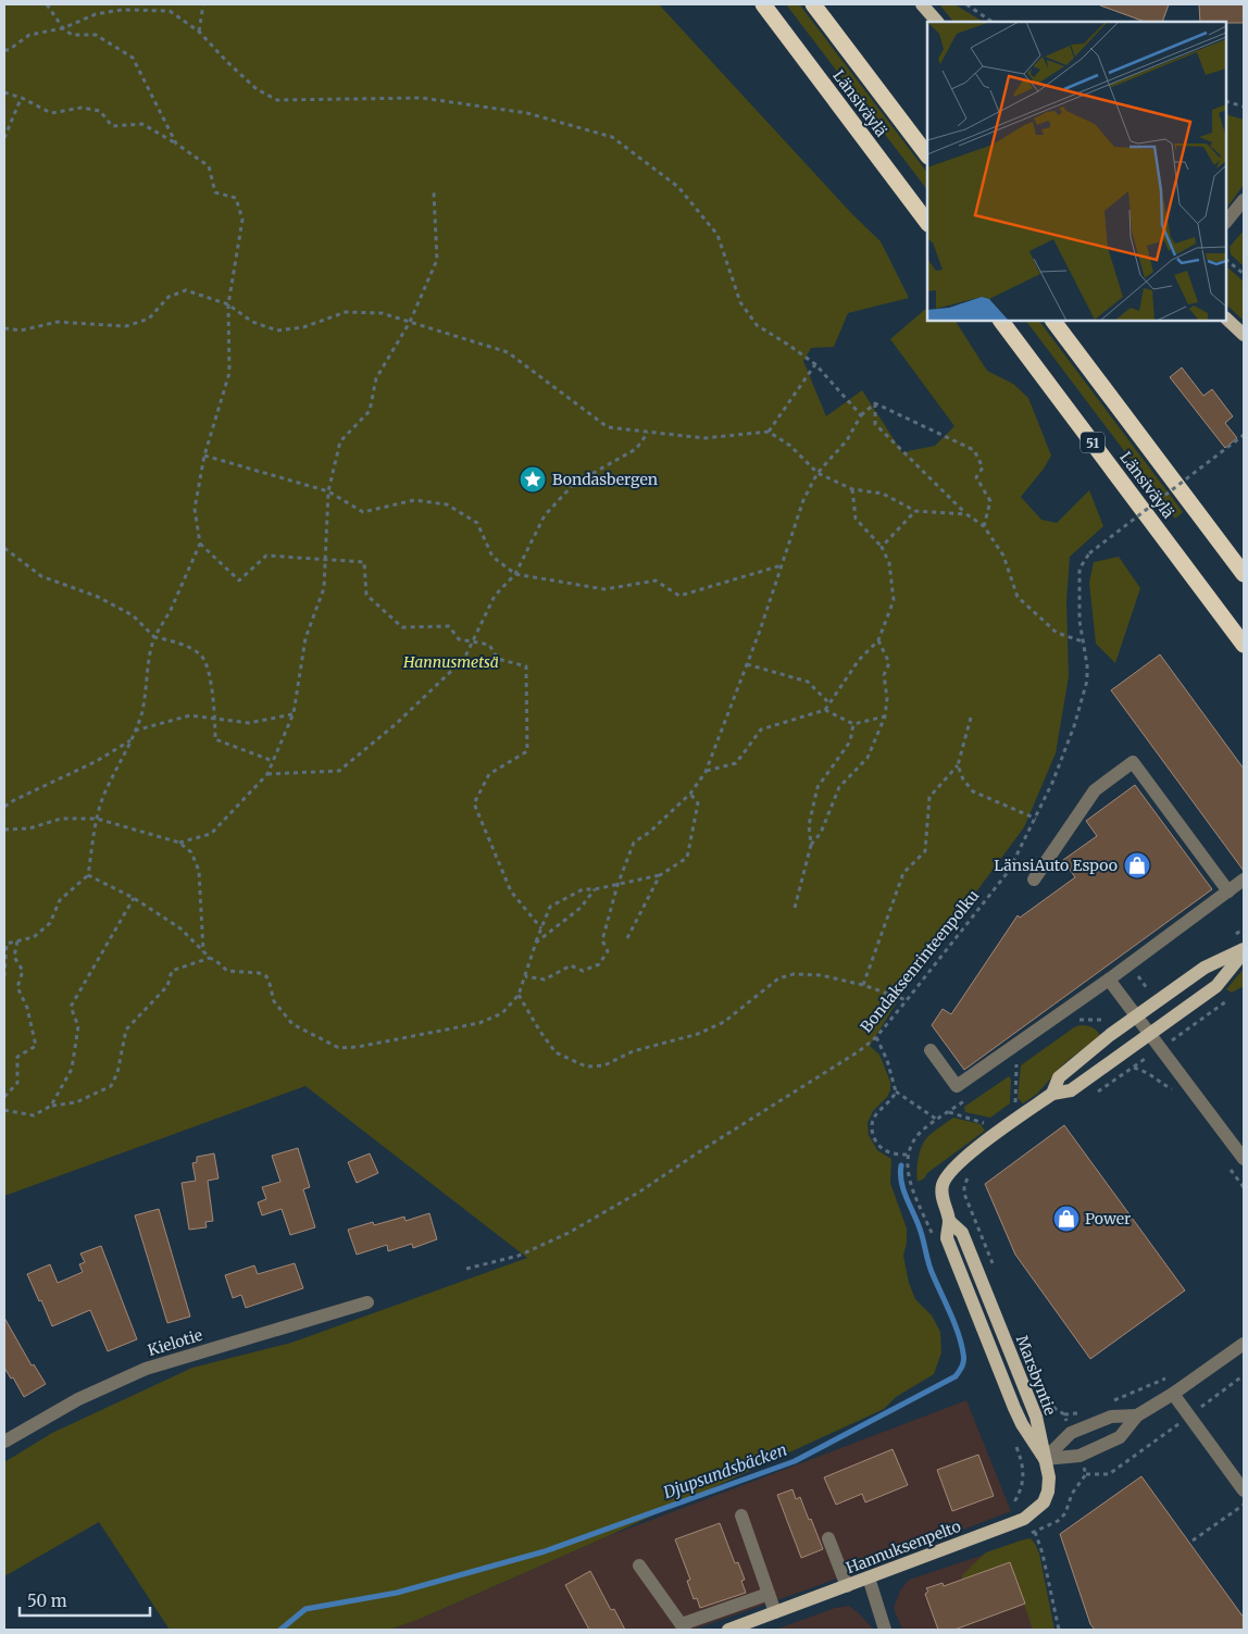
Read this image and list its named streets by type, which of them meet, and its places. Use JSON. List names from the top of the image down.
{
  "streets": {
    "highway": ["Länsiväylä", "51"],
    "main road": ["Marsbyntie", "Hannuksenpelto"],
    "street": ["Kielotie"],
    "path": ["Bondaksenrinteenpolku"]
  },
  "crossings": [
    ["Marsbyntie", "Hannuksenpelto"]
  ],
  "water": ["Djupsundsbäcken"],
  "parks": ["Hannusmetsä"],
  "places": {
    "place": ["Bondasbergen"],
    "shop": ["LänsiAuto Espoo", "Power"]
  },
  "scale_bar": "50 m"
}
